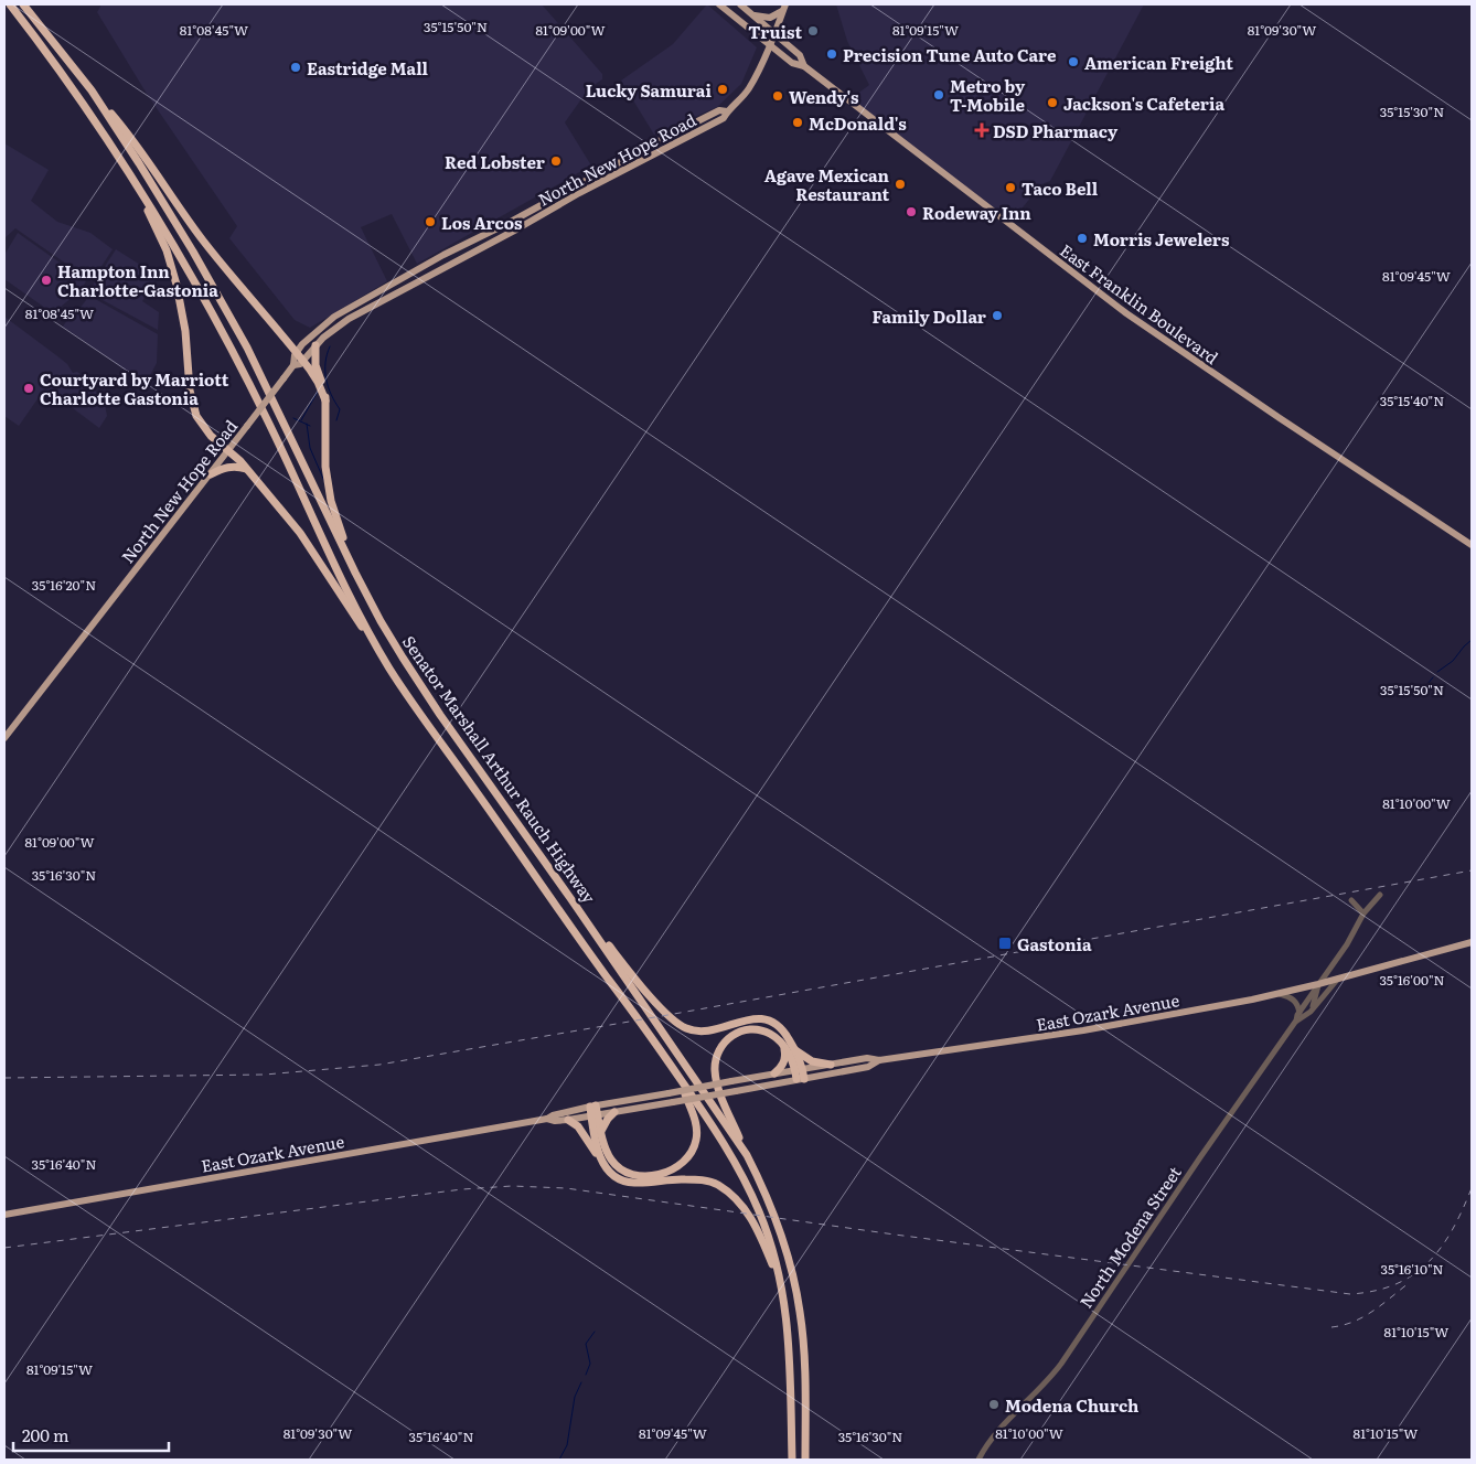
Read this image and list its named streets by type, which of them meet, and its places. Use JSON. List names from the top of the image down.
{
  "streets": {
    "highway": ["Senator Marshall Arthur Rauch Highway"],
    "main road": ["North New Hope Road", "East Franklin Boulevard", "East Ozark Avenue"],
    "street": ["North Modena Street"]
  },
  "crossings": [
    ["North New Hope Road", "East Franklin Boulevard"],
    ["East Ozark Avenue", "North Modena Street"]
  ],
  "places": {
    "other": [
      "Truist",
      "Precision Tune Auto Care",
      "American Freight",
      "Eastridge Mall",
      "Lucky Samurai",
      "Metro by T-Mobile",
      "Wendy's",
      "Jackson's Cafeteria",
      "McDonald's",
      "Red Lobster",
      "Agave Mexican Restaurant",
      "Taco Bell",
      "Rodeway Inn",
      "Los Arcos",
      "Morris Jewelers",
      "Hampton Inn Charlotte-Gastonia",
      "Family Dollar",
      "Courtyard by Marriott Charlotte Gastonia",
      "Modena Church"
    ],
    "health": ["DSD Pharmacy"],
    "transit": ["Gastonia"]
  },
  "scale_bar": "200 m",
  "coordinates": [
    "35°15'50\"N",
    "81°08'45\"W",
    "81°09'00\"W",
    "81°09'15\"W",
    "81°09'30\"W",
    "35°15'30\"N",
    "81°09'45\"W",
    "35°15'40\"N",
    "35°16'20\"N",
    "81°10'00\"W",
    "35°16'30\"N",
    "35°16'00\"N",
    "35°16'40\"N",
    "35°16'10\"N",
    "81°10'15\"W"
  ]
}
